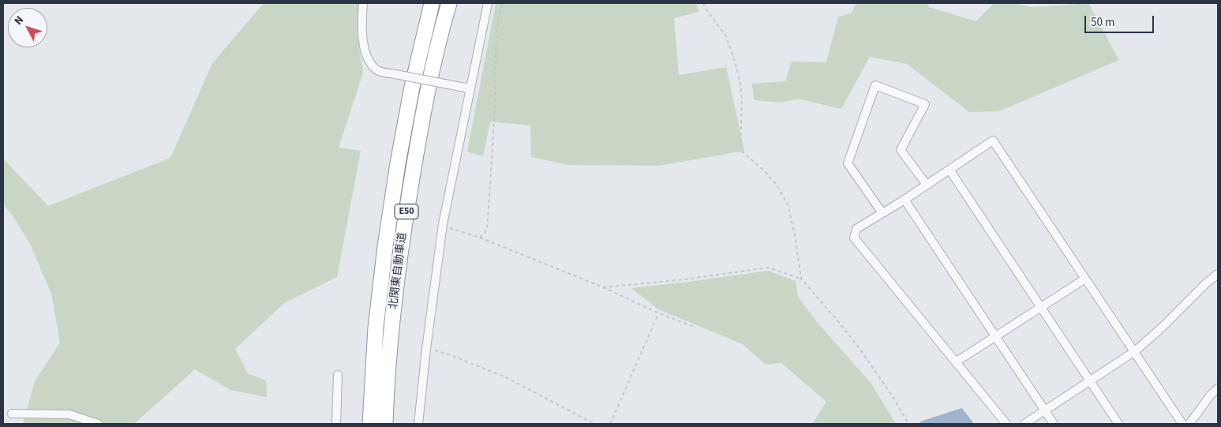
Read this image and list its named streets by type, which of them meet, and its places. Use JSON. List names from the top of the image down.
{
  "streets": {
    "highway": ["E50", "北関東自動車道"]
  },
  "scale_bar": "50 m",
  "north": "top left"
}
